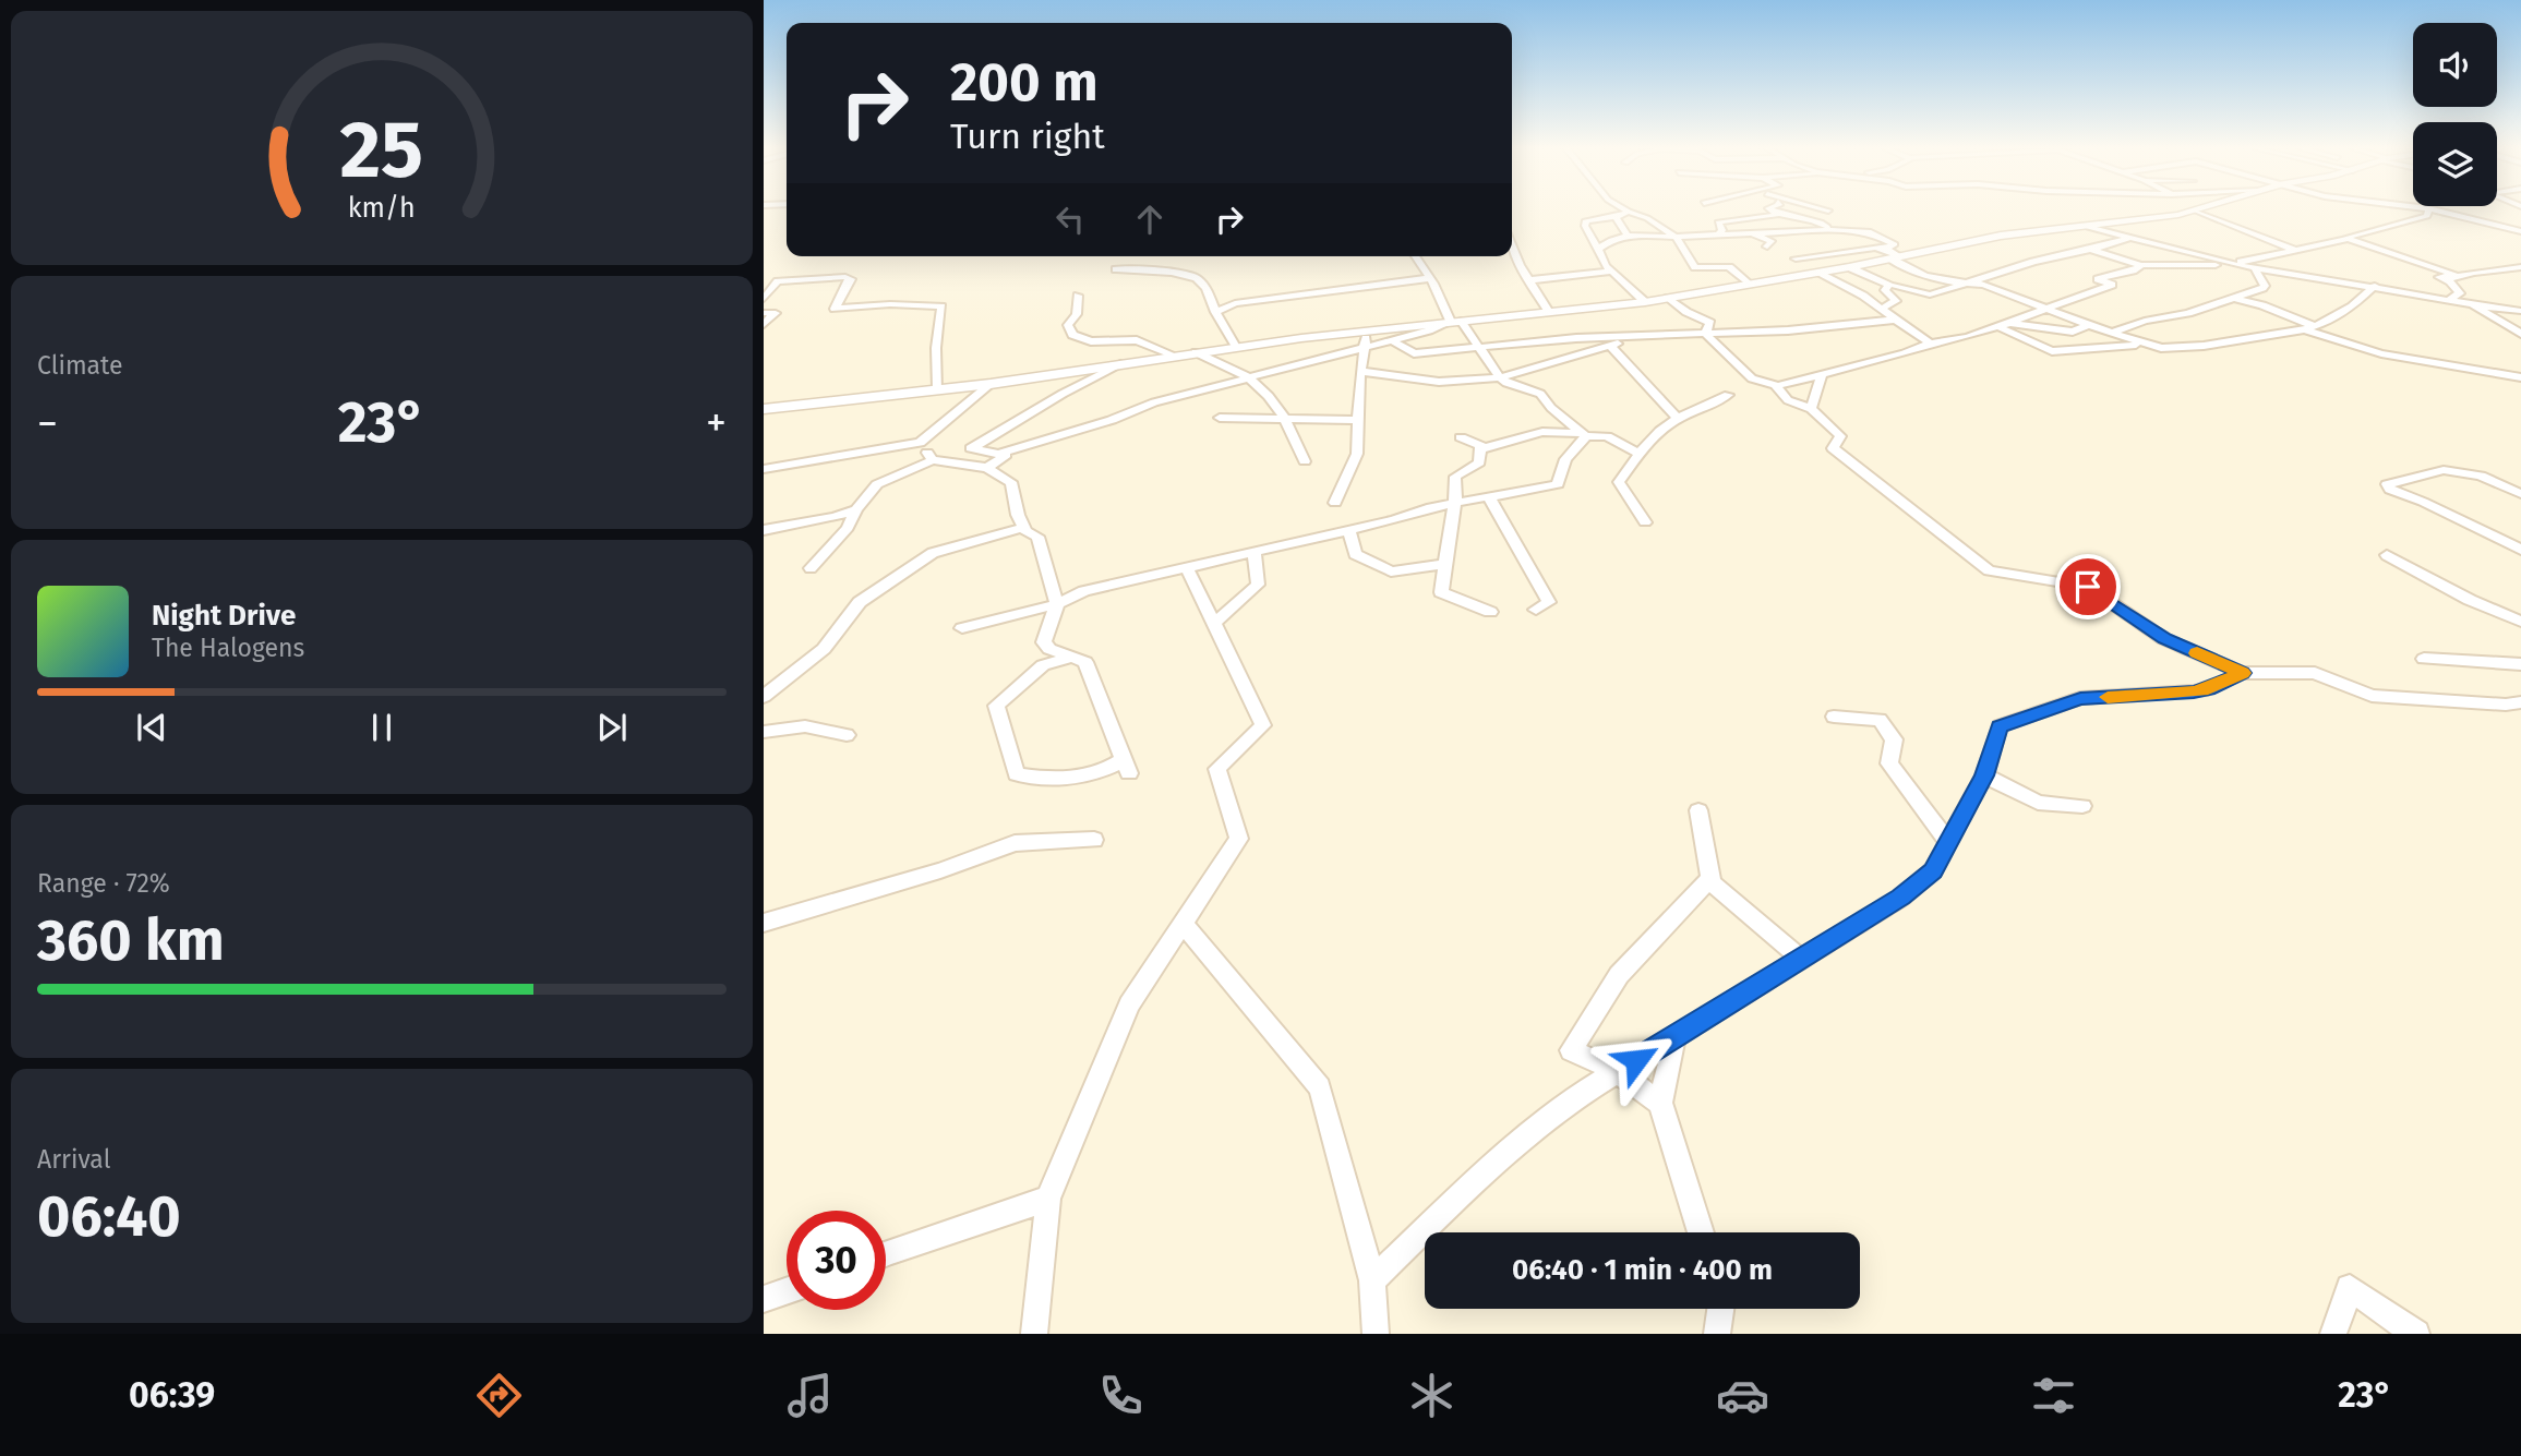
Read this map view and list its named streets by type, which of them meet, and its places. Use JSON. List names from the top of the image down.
{
  "page": {
    "turn": ["200 m", "Turn right"],
    "tile": [
      "Climate",
      ["Range · 72%", "360 km"],
      ["Arrival", "06:40"]
    ],
    "heat": ["−", "23°", "+"],
    "song": ["Night Drive", "The Halogens"],
    "limit": "30",
    "trip": "06:40 · 1 min · 400 m",
    "tabs": ["06:39", "23°"],
    "gauge": ["25", "km/h"]
  }
}
